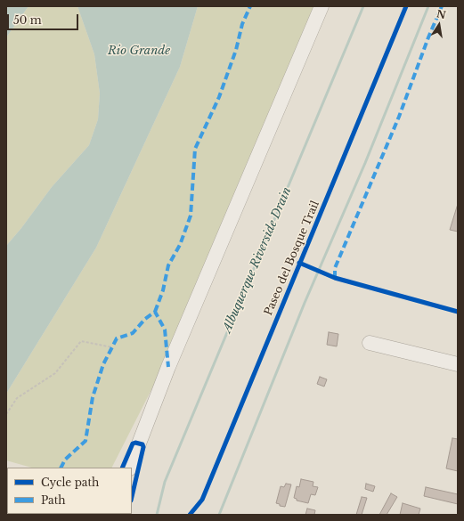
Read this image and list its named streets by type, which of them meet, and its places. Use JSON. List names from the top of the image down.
{
  "streets": {
    "cycle path": ["Paseo del Bosque Trail"]
  },
  "water": ["Rio Grande", "Albuquerque Riverside Drain"],
  "legend": ["Cycle path", "Path"],
  "scale_bar": "50 m",
  "north": "top"
}
